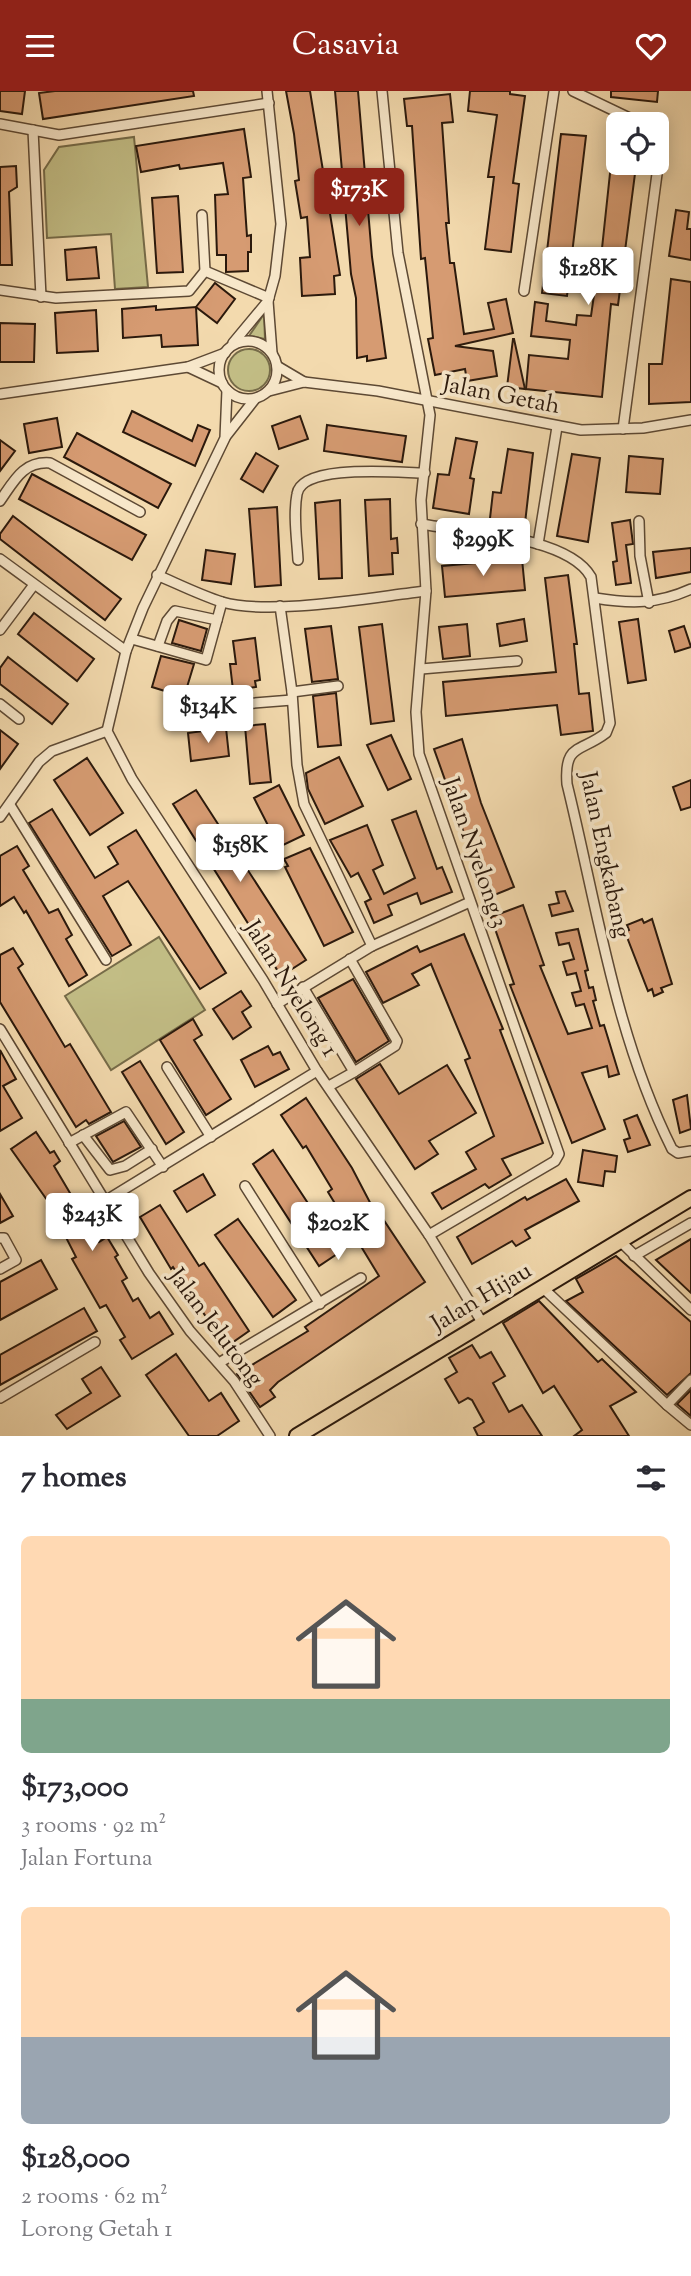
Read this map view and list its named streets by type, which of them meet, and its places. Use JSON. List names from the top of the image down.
{
  "streets": {
    "main road": ["Jalan Hijau"],
    "street": [
      "Jalan Getah",
      "Jalan Nyelong 3",
      "Jalan Engkabang",
      "Jalan Nyelong 1",
      "Jalan Jelutong"
    ]
  },
  "crossings": [
    ["Jalan Getah", "Jalan Nyelong 3"],
    ["Jalan Nyelong 3", "Jalan Engkabang"],
    ["Jalan Nyelong 3", "Jalan Nyelong 1"],
    ["Jalan Nyelong 1", "Jalan Hijau"]
  ],
  "page": {
    "header": "Casavia",
    "price": [
      "$173K",
      "$128K",
      "$299K",
      "$134K",
      "$158K",
      "$243K",
      "$202K"
    ],
    "heading": "7 homes",
    "list": [
      {
        "name": "$173,000",
        "note": "3 rooms · 92 m² · Jalan Fortuna"
      },
      {
        "name": "$128,000",
        "note": "2 rooms · 62 m² · Lorong Getah 1"
      }
    ]
  }
}
